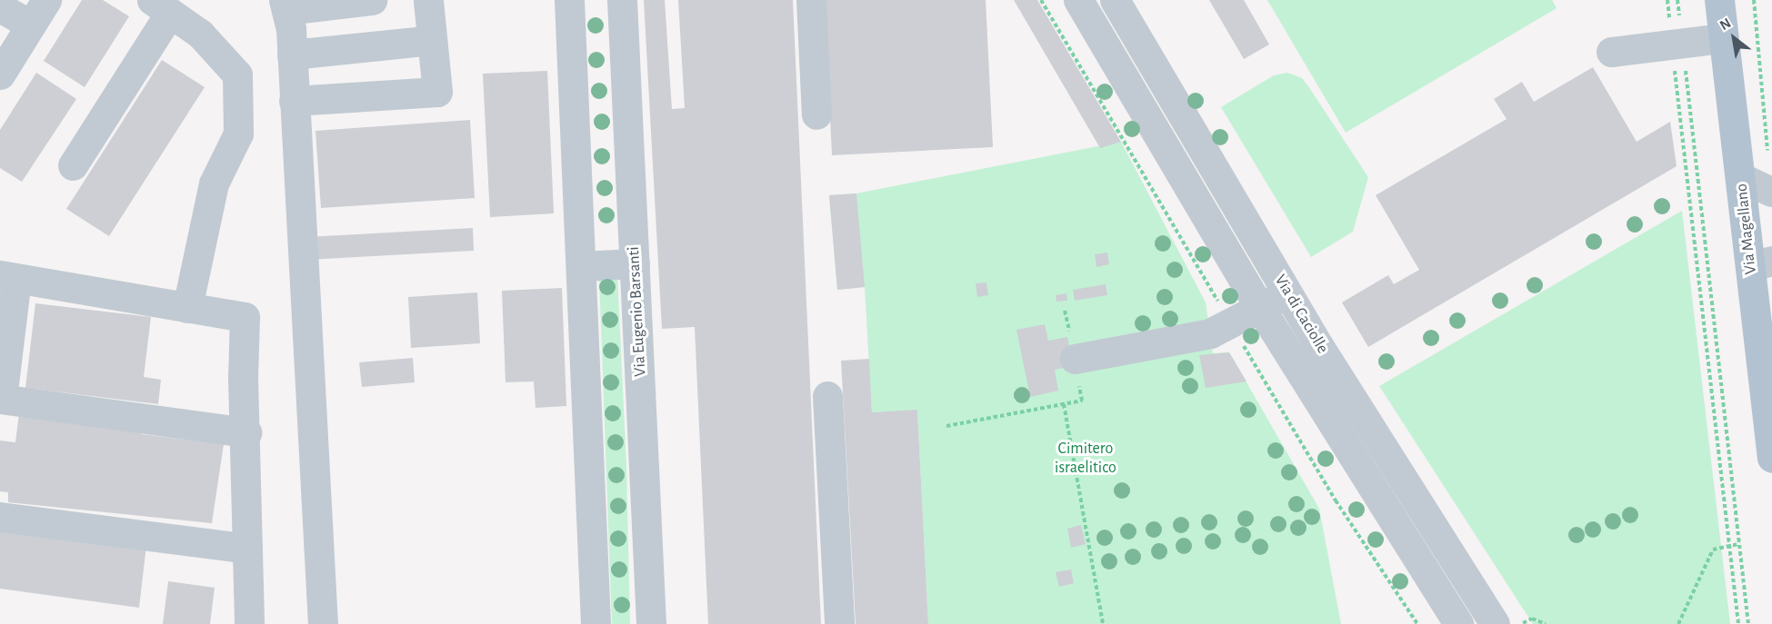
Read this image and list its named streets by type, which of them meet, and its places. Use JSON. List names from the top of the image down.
{
  "streets": {
    "main road": ["Via Magellano"],
    "street": ["Via Eugenio Barsanti", "Via di Caciolle"]
  },
  "parks": ["Cimitero israelitico"],
  "north": "top left"
}
